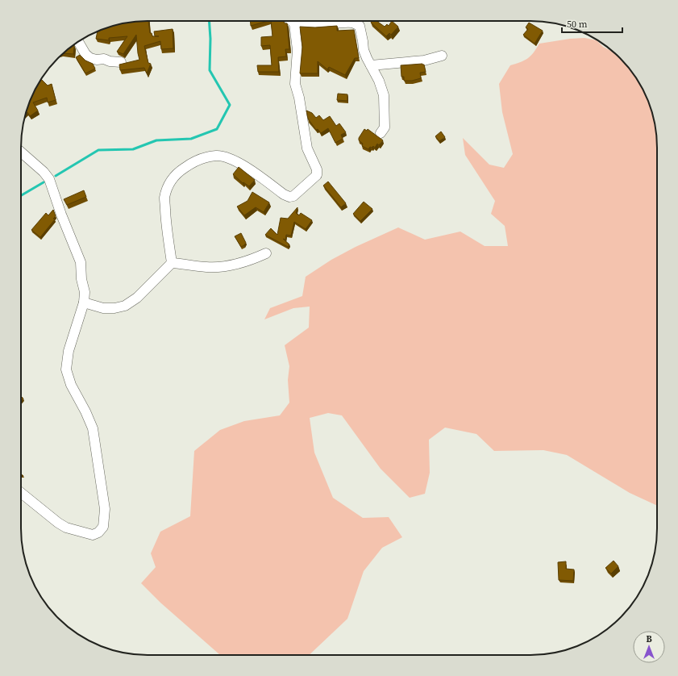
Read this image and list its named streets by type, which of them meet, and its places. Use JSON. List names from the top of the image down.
{
  "scale_bar": "50 m",
  "north": "top"
}
